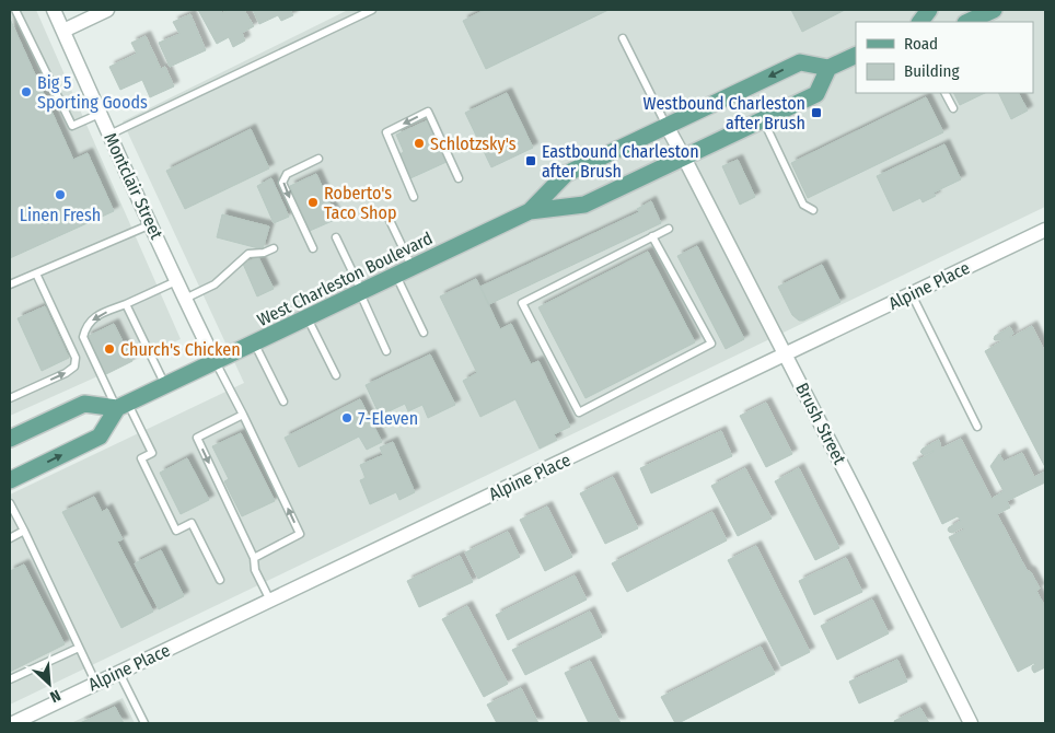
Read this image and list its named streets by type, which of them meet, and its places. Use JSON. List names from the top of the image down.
{
  "streets": {
    "main road": ["West Charleston Boulevard"],
    "street": ["Montclair Street", "Alpine Place", "Brush Street"]
  },
  "crossings": [
    ["Montclair Street", "West Charleston Boulevard"],
    ["West Charleston Boulevard", "Brush Street"],
    ["Alpine Place", "Brush Street"]
  ],
  "places": {
    "other": [
      "Big 5 Sporting Goods",
      "Schlotzsky's",
      "Linen Fresh",
      "Roberto's Taco Shop",
      "Church's Chicken",
      "7-Eleven"
    ],
    "transit": ["Westbound Charleston after Brush", "Eastbound Charleston after Brush"]
  },
  "legend": ["Road", "Building"],
  "north": "bottom right"
}
